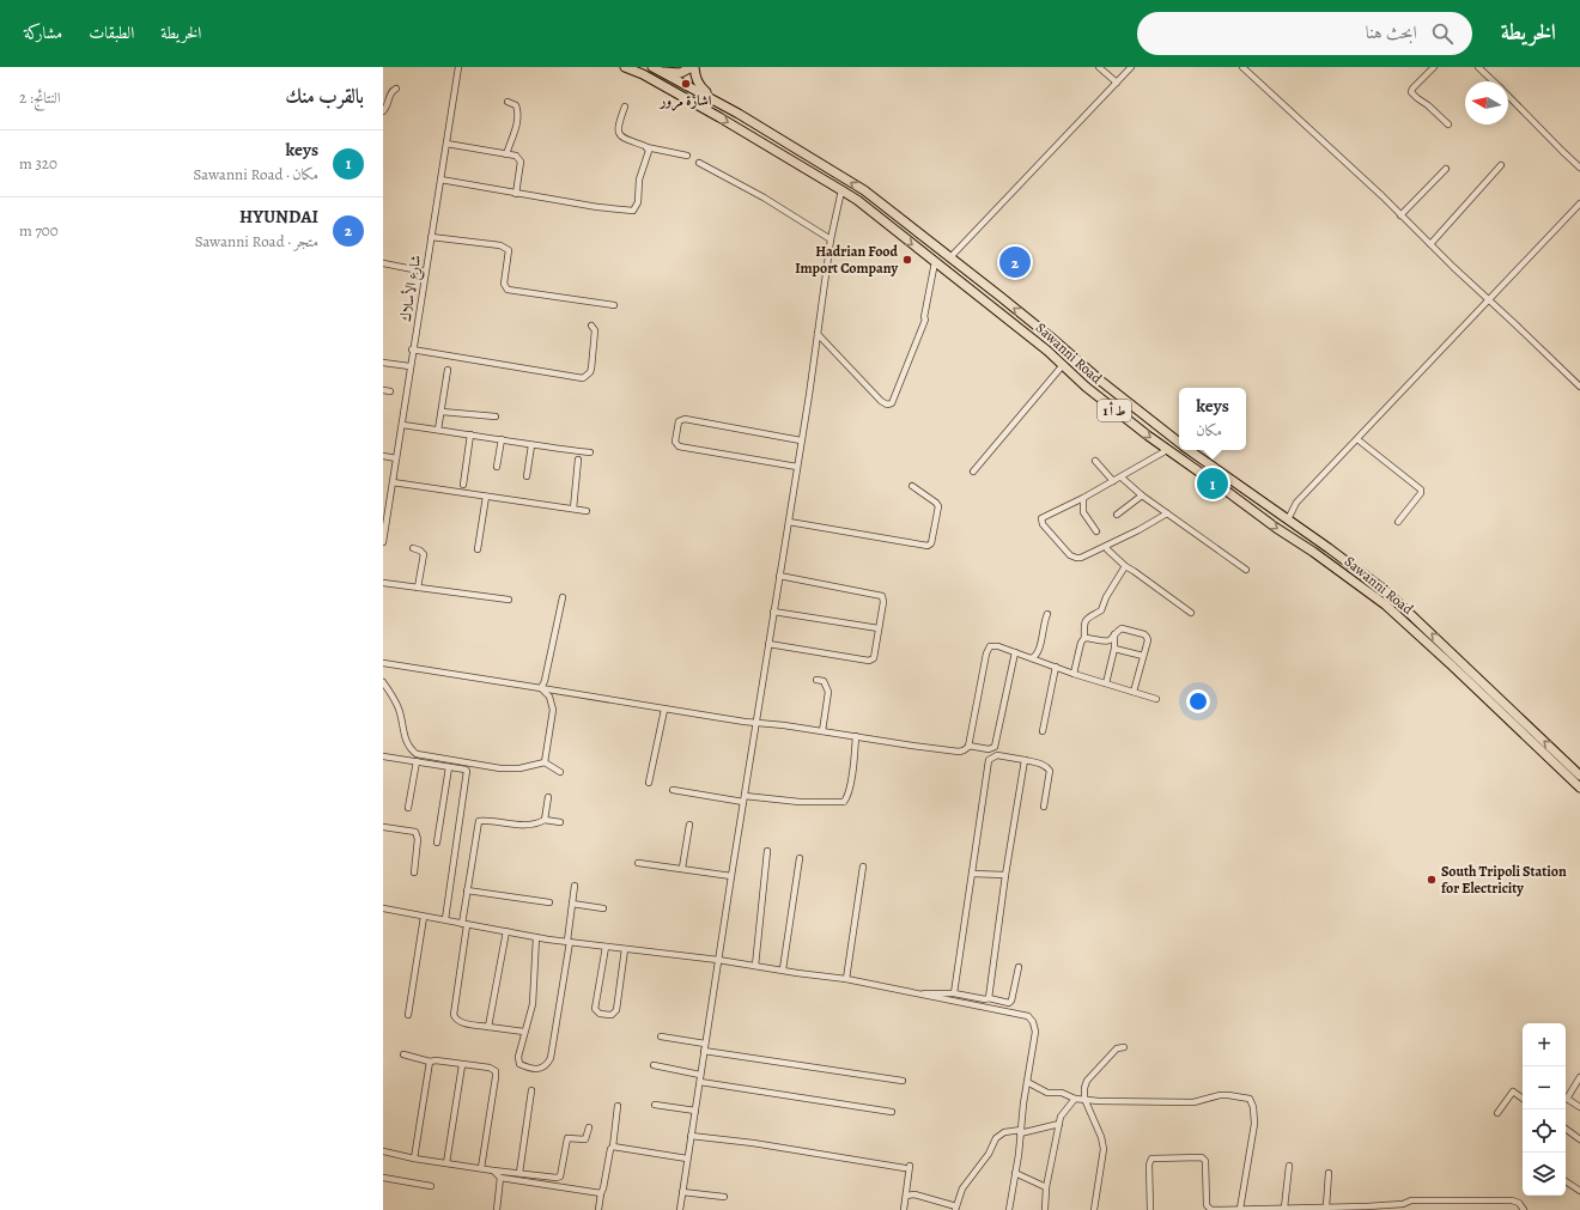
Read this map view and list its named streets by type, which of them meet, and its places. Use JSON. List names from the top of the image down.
{
  "streets": {
    "highway": ["Sawanni Road", "ط أ 1"],
    "street": ["شارع الأسلاك"]
  },
  "places": ["اشارة مرور", "Hadrian Food Import Company", "South Tripoli Station for Electricity"],
  "north": "left",
  "page": {
    "header": "الخريطة",
    "search": "ابحث هنا",
    "nav": ["الخريطة", "الطبقات", "مشاركة"],
    "heading": ["بالقرب منك", "النتائج: 2"],
    "list": [
      {
        "mark": "1",
        "name": "keys",
        "note": "مكان · Sawanni Road",
        "value": "320 m"
      },
      {
        "mark": "2",
        "name": "HYUNDAI",
        "note": "متجر · Sawanni Road",
        "value": "700 m"
      }
    ],
    "pins": ["2", "1"],
    "popup": ["keys", "مكان"],
    "map_buttons": ["+", "−"]
  }
}
